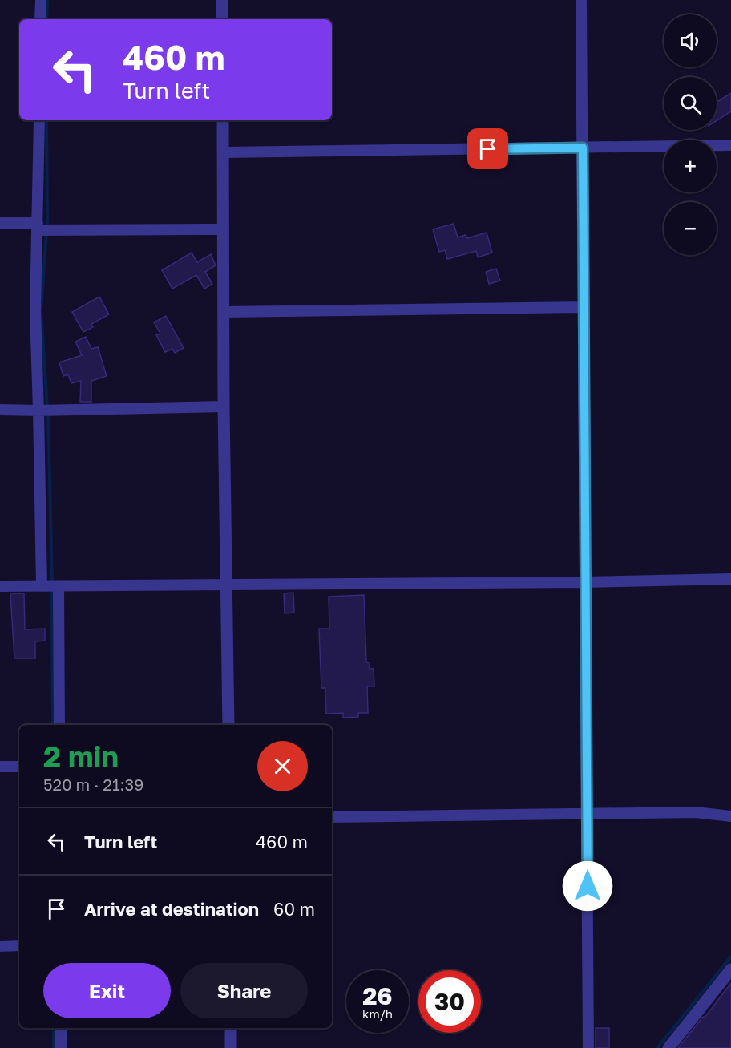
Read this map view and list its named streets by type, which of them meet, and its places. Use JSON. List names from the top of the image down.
{
  "page": {
    "map_buttons": ["+", "−"],
    "turn": ["460 m", "Turn left"],
    "heading": ["2 min", "520 m · 21:39"],
    "list": [
      {
        "name": "Turn left",
        "value": "460 m"
      },
      {
        "name": "Arrive at destination",
        "value": "60 m"
      }
    ],
    "buttons": ["Exit", "Share"],
    "speed": "26 km/h",
    "limit": "30"
  }
}
